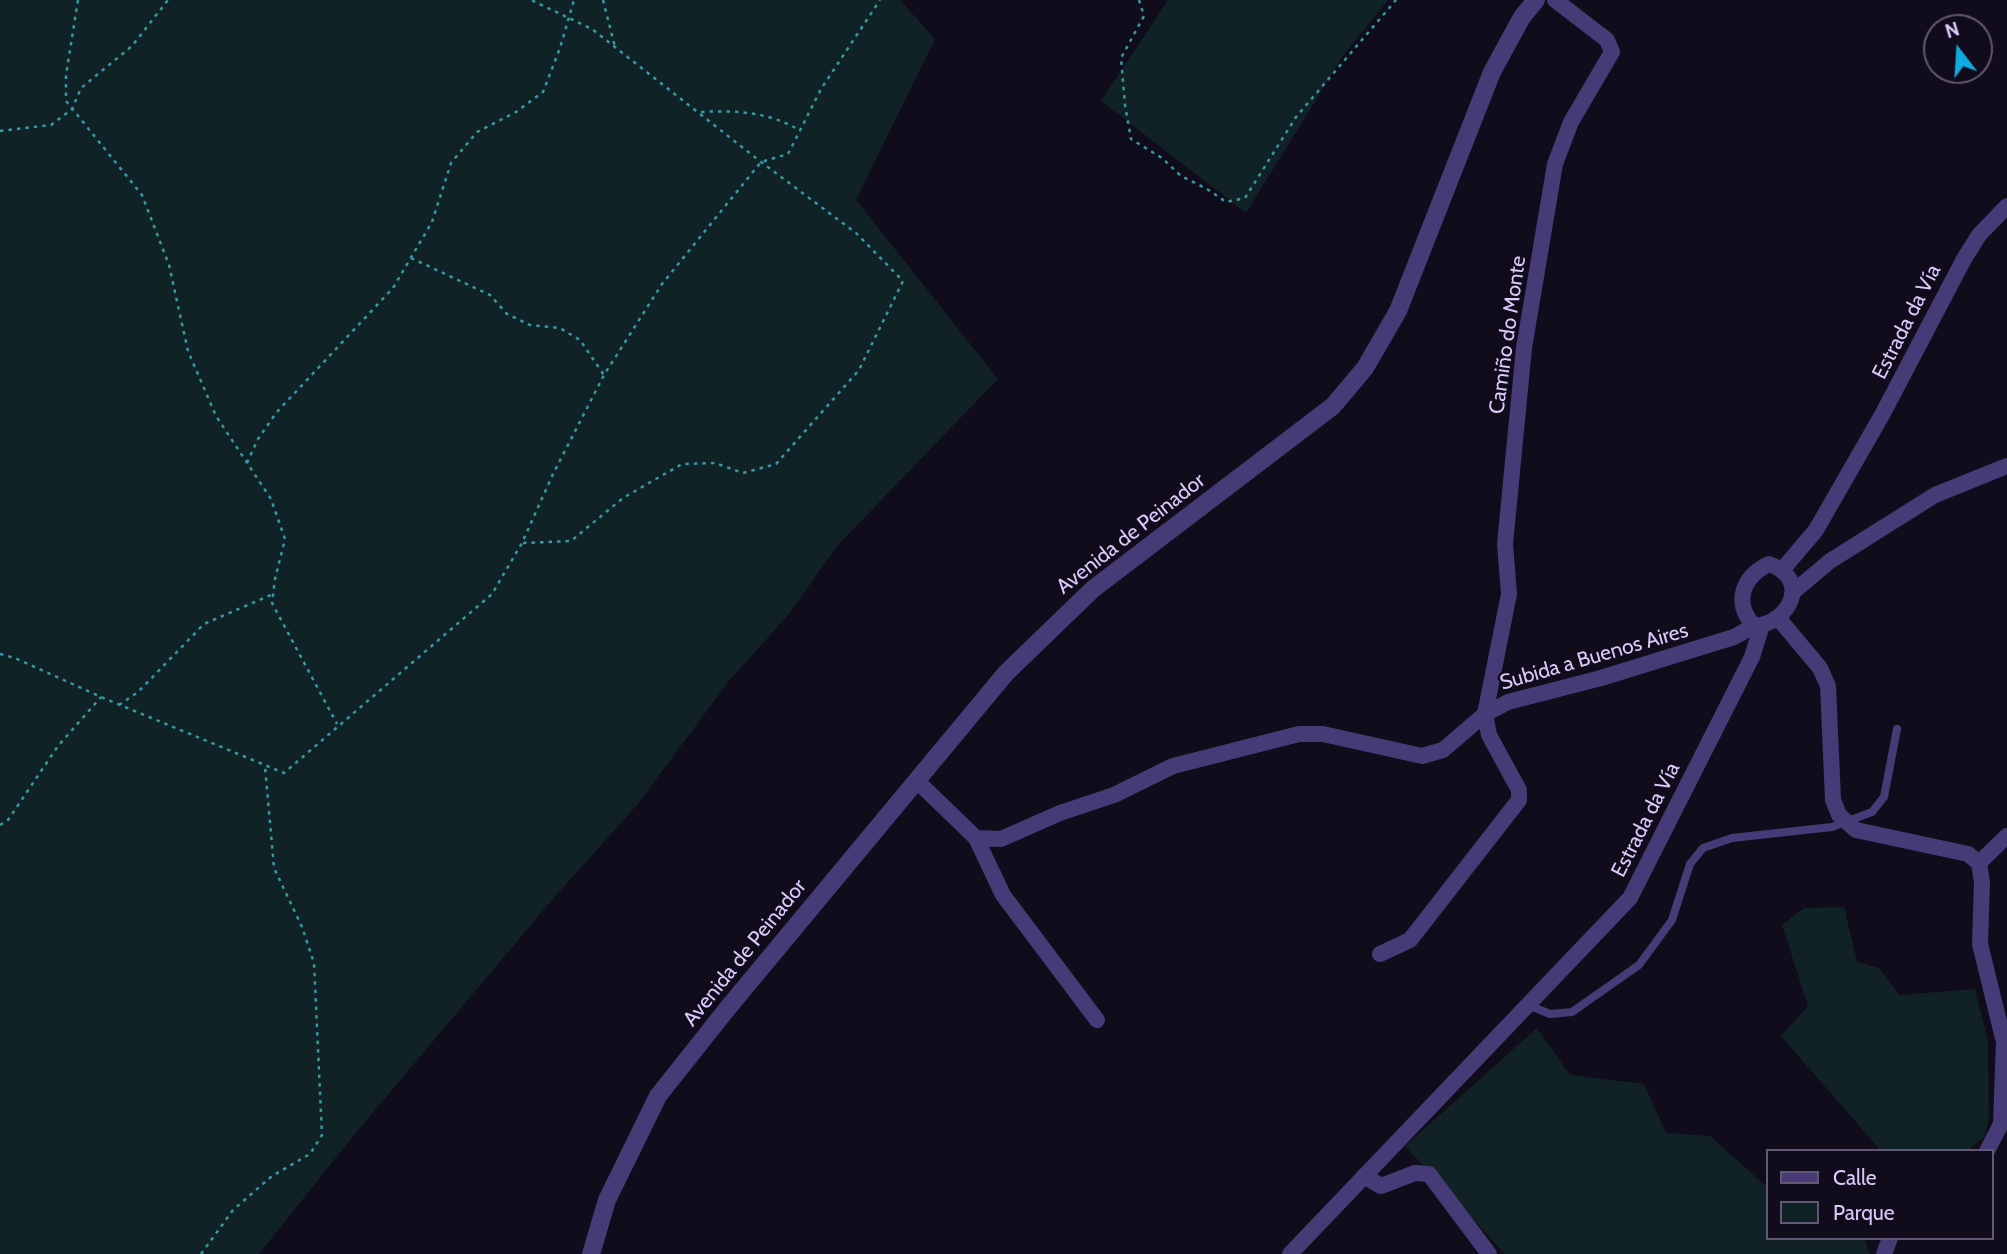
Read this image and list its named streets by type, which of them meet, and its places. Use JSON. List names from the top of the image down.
{
  "streets": {
    "street": [
      "Estrada da Vía",
      "Camiño do Monte",
      "Avenida de Peinador",
      "Subida a Buenos Aires"
    ]
  },
  "crossings": [
    ["Estrada da Vía", "Subida a Buenos Aires"],
    ["Camiño do Monte", "Subida a Buenos Aires"]
  ],
  "legend": ["Calle", "Parque"],
  "north": "top"
}
